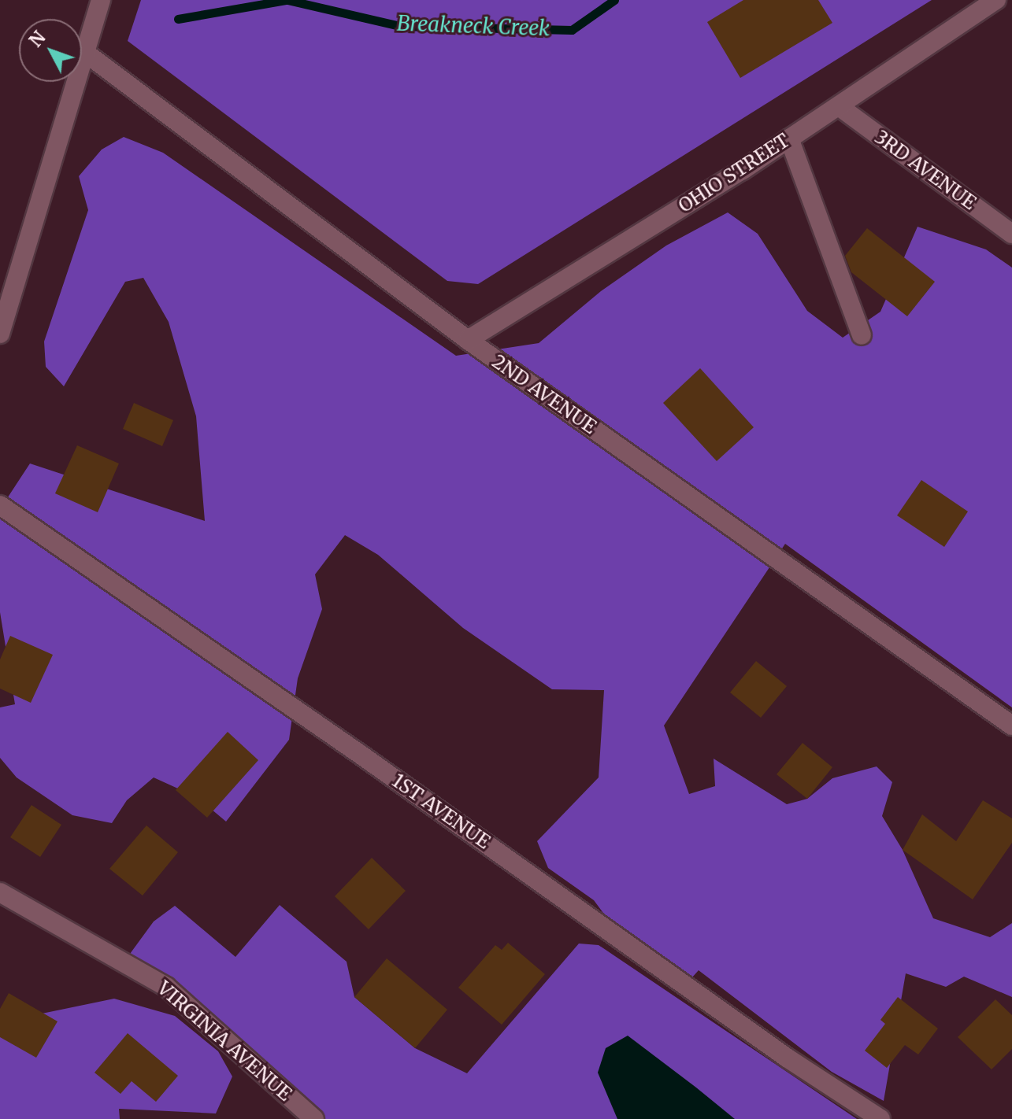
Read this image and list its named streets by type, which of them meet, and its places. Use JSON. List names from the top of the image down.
{
  "streets": {
    "street": [
      "3RD AVENUE",
      "OHIO STREET",
      "2ND AVENUE",
      "1ST AVENUE",
      "VIRGINIA AVENUE"
    ]
  },
  "crossings": [
    ["3RD AVENUE", "OHIO STREET"],
    ["OHIO STREET", "2ND AVENUE"]
  ],
  "water": ["Breakneck Creek"],
  "north": "top left"
}
